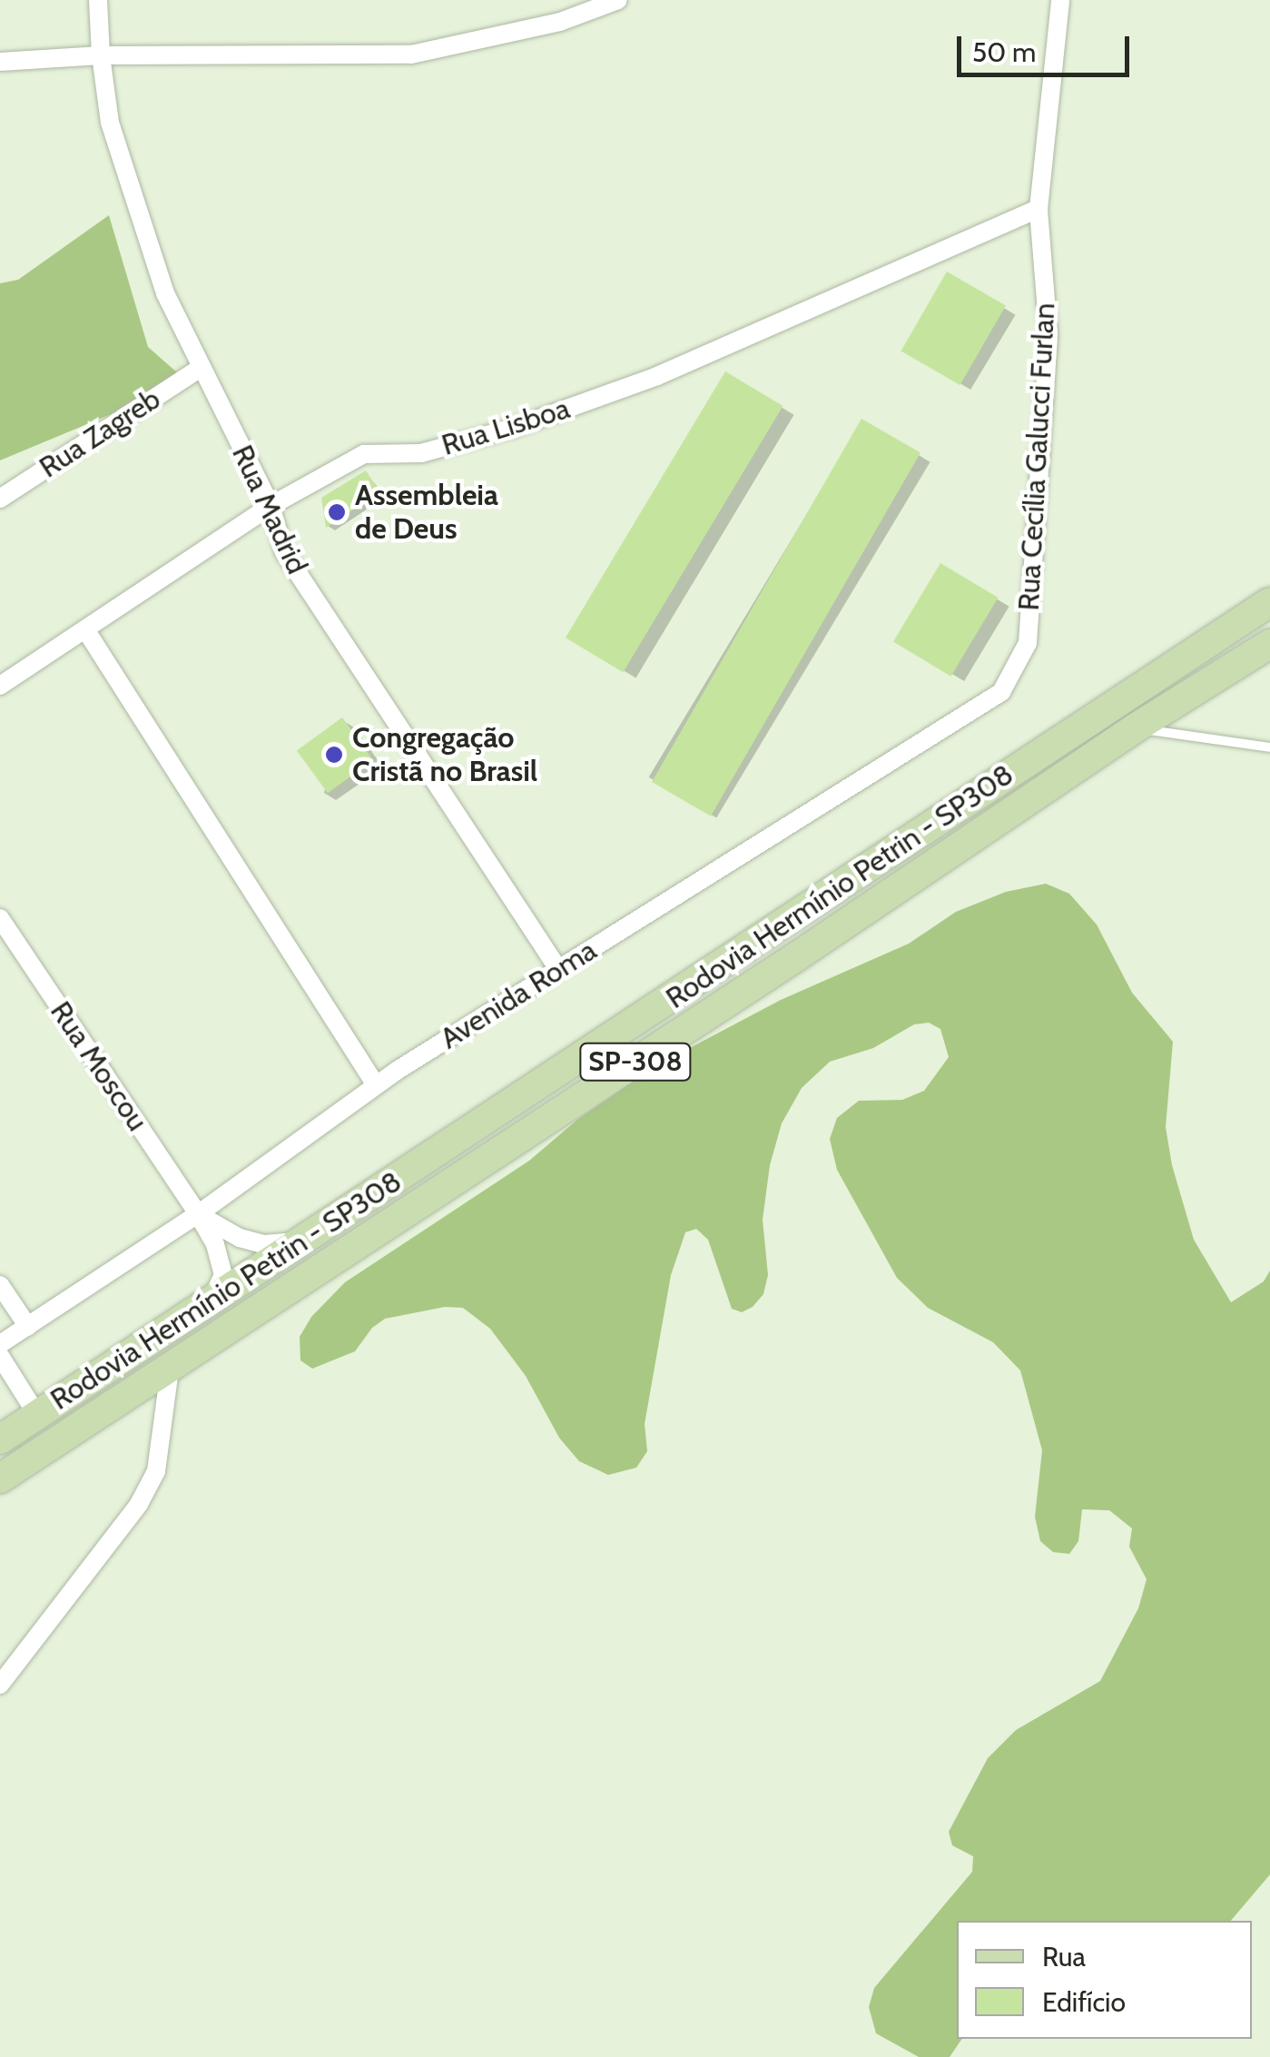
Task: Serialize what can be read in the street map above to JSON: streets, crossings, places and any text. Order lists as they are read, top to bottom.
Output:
{
  "streets": {
    "main road": ["Rodovia Hermínio Petrin - SP308", "SP-308"],
    "street": [
      "Rua Lisboa",
      "Rua Zagreb",
      "Rua Cecília Galucci Furlan",
      "Rua Madrid",
      "Avenida Roma",
      "Rua Moscou"
    ]
  },
  "crossings": [
    ["Rua Lisboa", "Rua Cecília Galucci Furlan"],
    ["Rua Lisboa", "Rua Madrid"],
    ["Rua Zagreb", "Rua Madrid"],
    ["Rua Cecília Galucci Furlan", "Avenida Roma"],
    ["Rua Madrid", "Avenida Roma"],
    ["Rodovia Hermínio Petrin - SP308", "Rua Moscou"],
    ["Avenida Roma", "Rua Moscou"]
  ],
  "places": ["Assembleia de Deus", "Congregação Cristã no Brasil"],
  "legend": ["Rua", "Edifício"],
  "scale_bar": "50 m"
}
